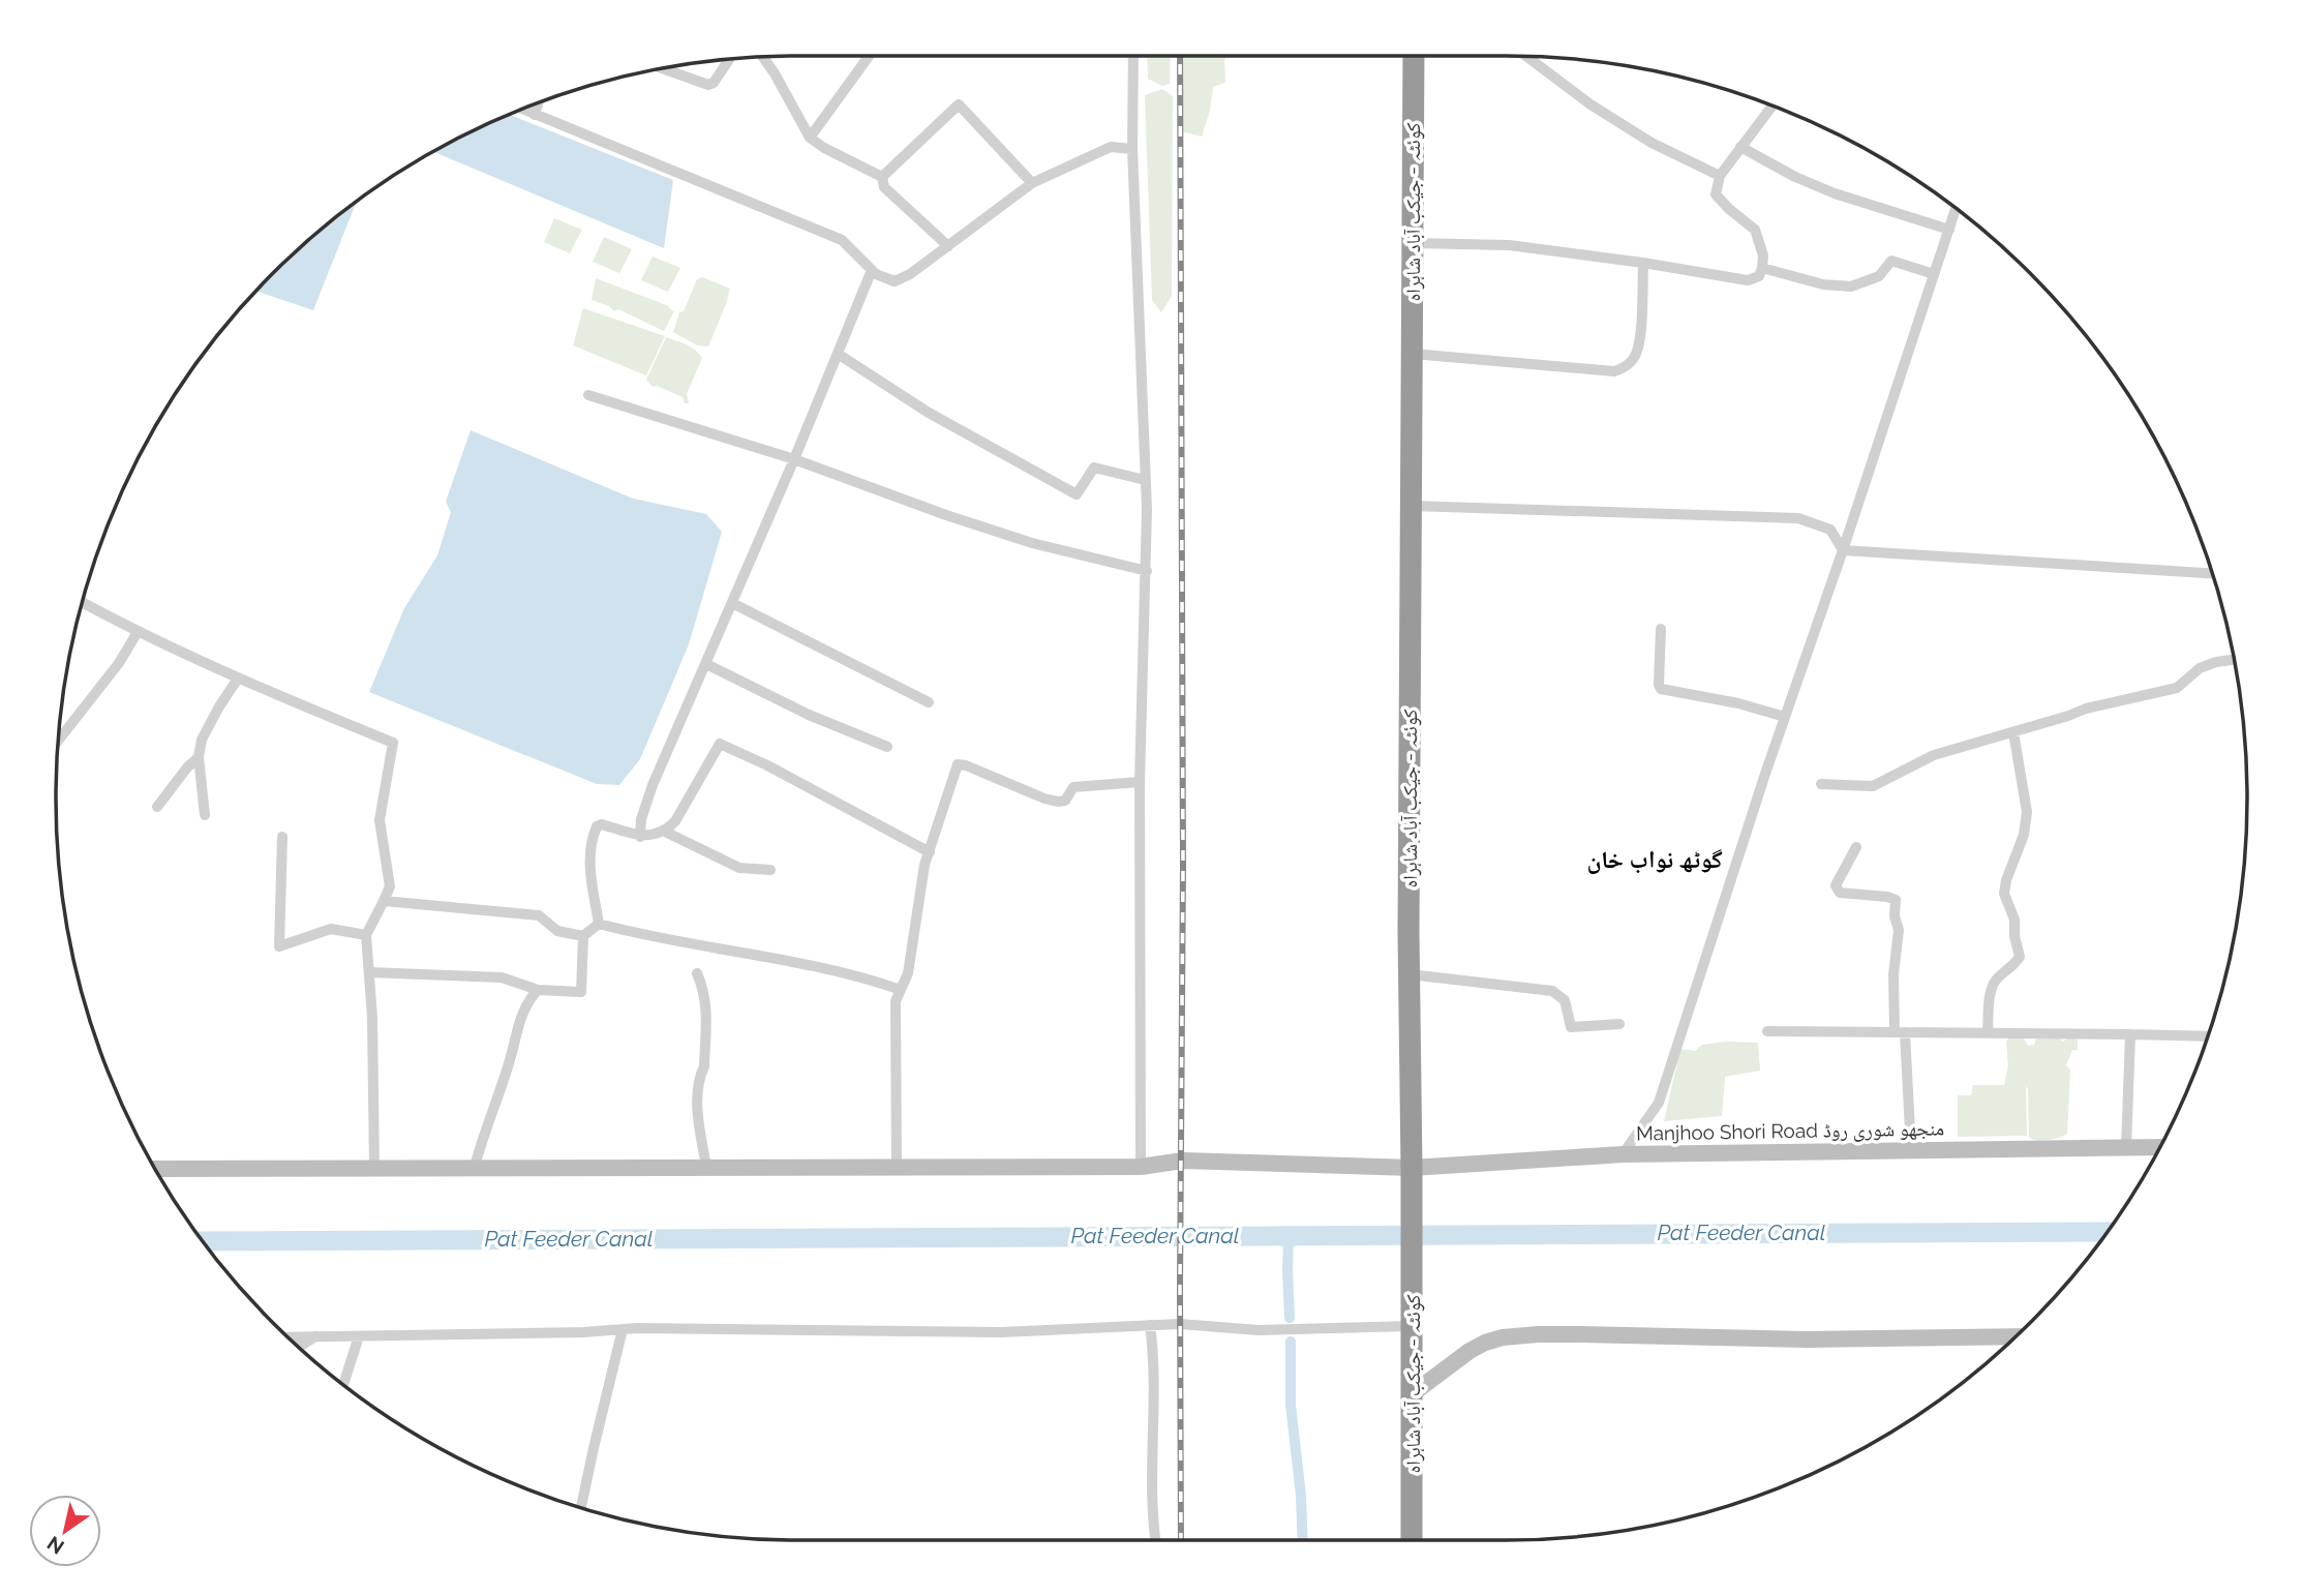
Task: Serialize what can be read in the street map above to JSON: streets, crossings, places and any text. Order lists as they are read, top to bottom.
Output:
{
  "streets": {
    "highway": ["کوئٹہ - جیکب آباد شاہراہ"],
    "street": ["Manjhoo Shori Road منجھو شوری روڈ"]
  },
  "crossings": [
    ["کوئٹہ - جیکب آباد شاہراہ", "Manjhoo Shori Road منجھو شوری روڈ"]
  ],
  "districts": ["گوٹھ نواب خان"],
  "water": ["Pat Feeder Canal"],
  "north": "bottom left"
}
